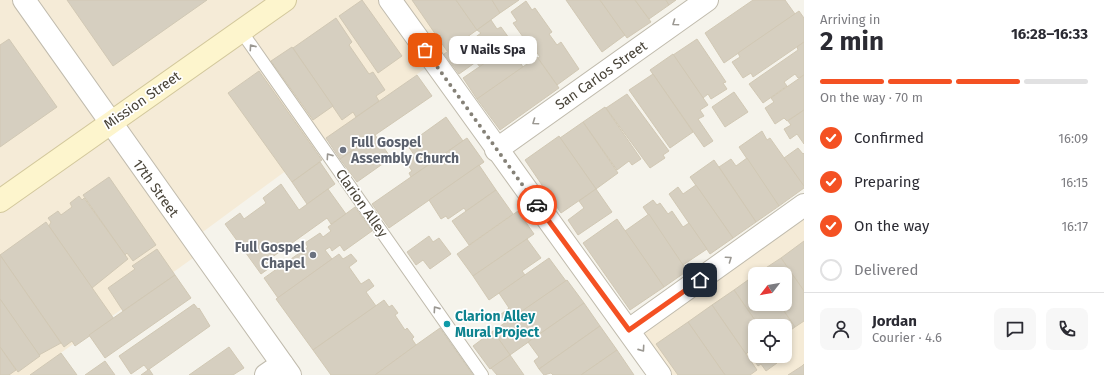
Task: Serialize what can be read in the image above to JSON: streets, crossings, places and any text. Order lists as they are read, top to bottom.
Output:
{
  "streets": {
    "main road": ["Mission Street"],
    "street": ["San Carlos Street", "17th Street"],
    "lane": ["Clarion Alley"]
  },
  "crossings": [
    ["Mission Street", "17th Street"],
    ["Mission Street", "Clarion Alley"]
  ],
  "one_way": ["San Carlos Street", "Clarion Alley"],
  "places": [
    "V Nails Spa",
    "Full Gospel Assembly Church",
    "Full Gospel Chapel",
    "Clarion Alley Mural Project"
  ],
  "north": "bottom left",
  "page": {
    "heading": ["2 min", "Arriving in", "16:28–16:33"],
    "panel": ["Jordan", "Courier · 4.6"],
    "bubble": "V Nails Spa",
    "bar": "On the way · 70 m",
    "list": [
      ["Confirmed", "16:09"],
      ["Preparing", "16:15"],
      ["On the way", "16:17"],
      "Delivered"
    ]
  }
}
